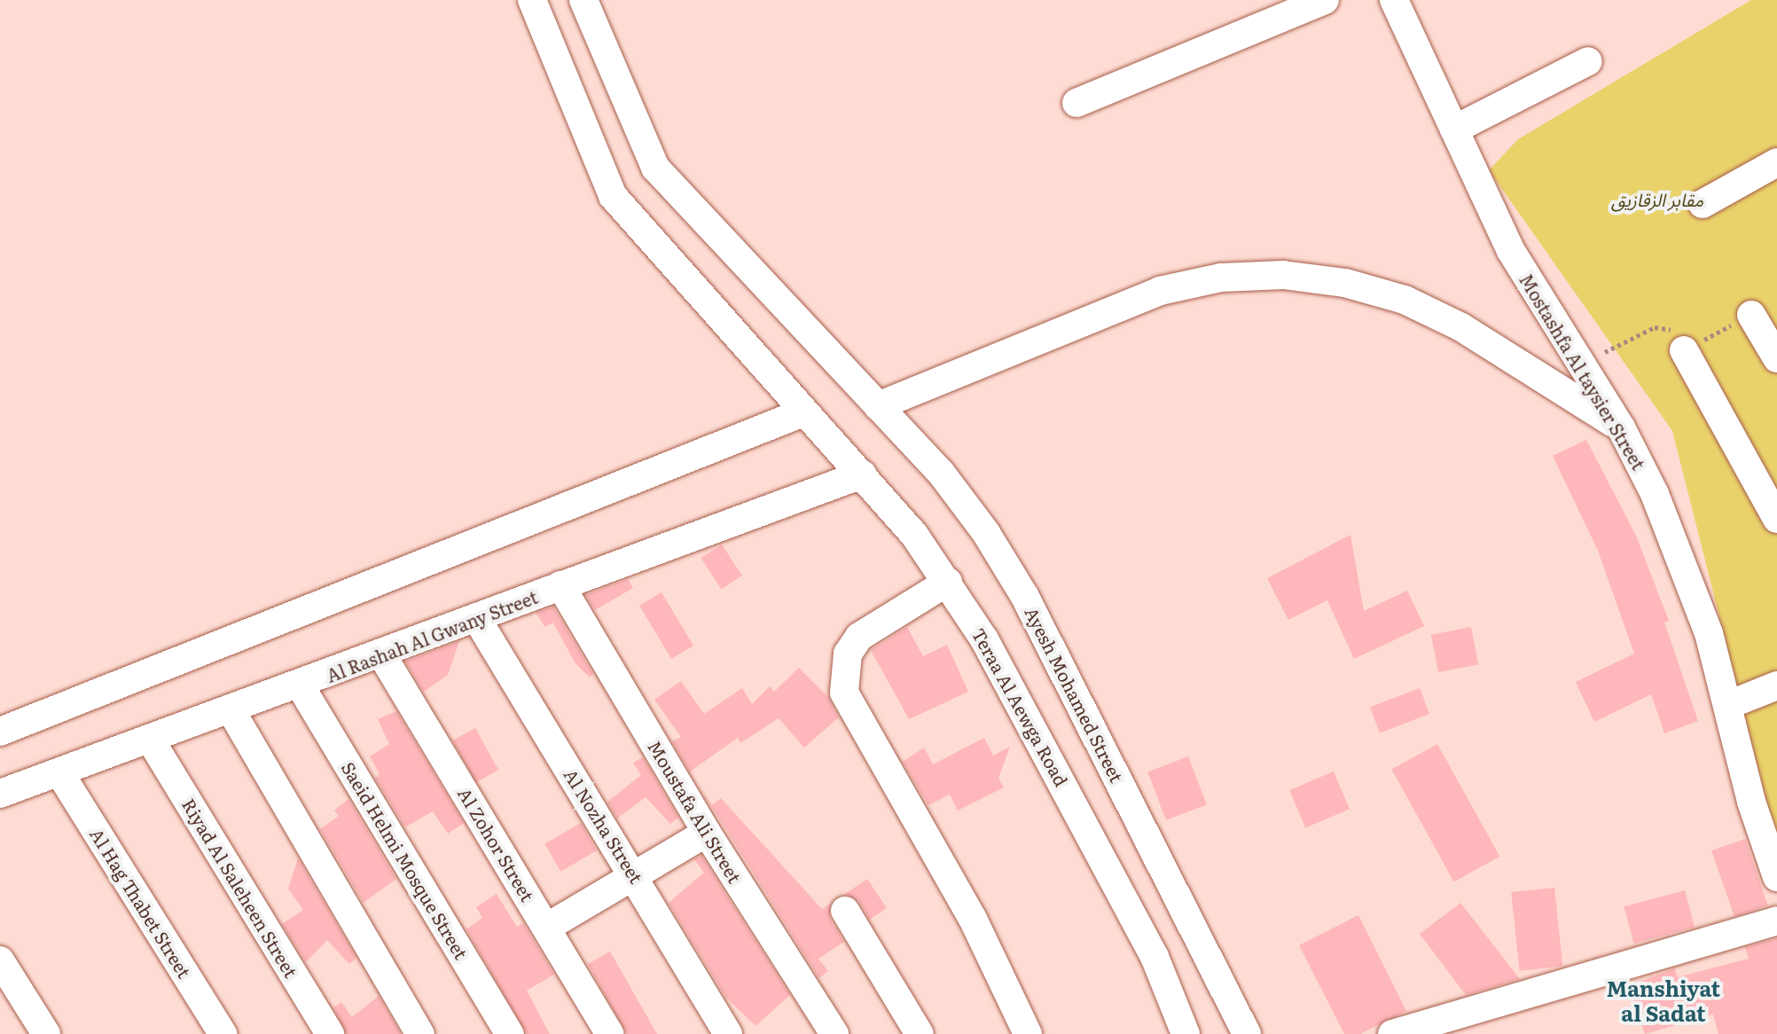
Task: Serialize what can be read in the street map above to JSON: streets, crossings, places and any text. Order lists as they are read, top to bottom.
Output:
{
  "streets": {
    "street": [
      "Mostashfa Al taysier Street",
      "Al Rashah Al Gwany Street",
      "Ayesh Mohamed Street",
      "Teraa Al Aewga Road",
      "Moustafa Ali Street",
      "Al Nozha Street",
      "Al Zohor Street",
      "Saeid Helmi Mosque Street",
      "Riyad Al Saleheen Street",
      "Al Hag Thabet Street"
    ]
  },
  "crossings": [
    ["Al Rashah Al Gwany Street", "Teraa Al Aewga Road"],
    ["Al Rashah Al Gwany Street", "Moustafa Ali Street"],
    ["Al Rashah Al Gwany Street", "Al Nozha Street"],
    ["Al Rashah Al Gwany Street", "Al Zohor Street"],
    ["Al Rashah Al Gwany Street", "Saeid Helmi Mosque Street"],
    ["Al Rashah Al Gwany Street", "Riyad Al Saleheen Street"],
    ["Al Rashah Al Gwany Street", "Al Hag Thabet Street"]
  ],
  "districts": ["Manshiyat al Sadat"],
  "parks": ["مقابر الزقازيق"]
}
